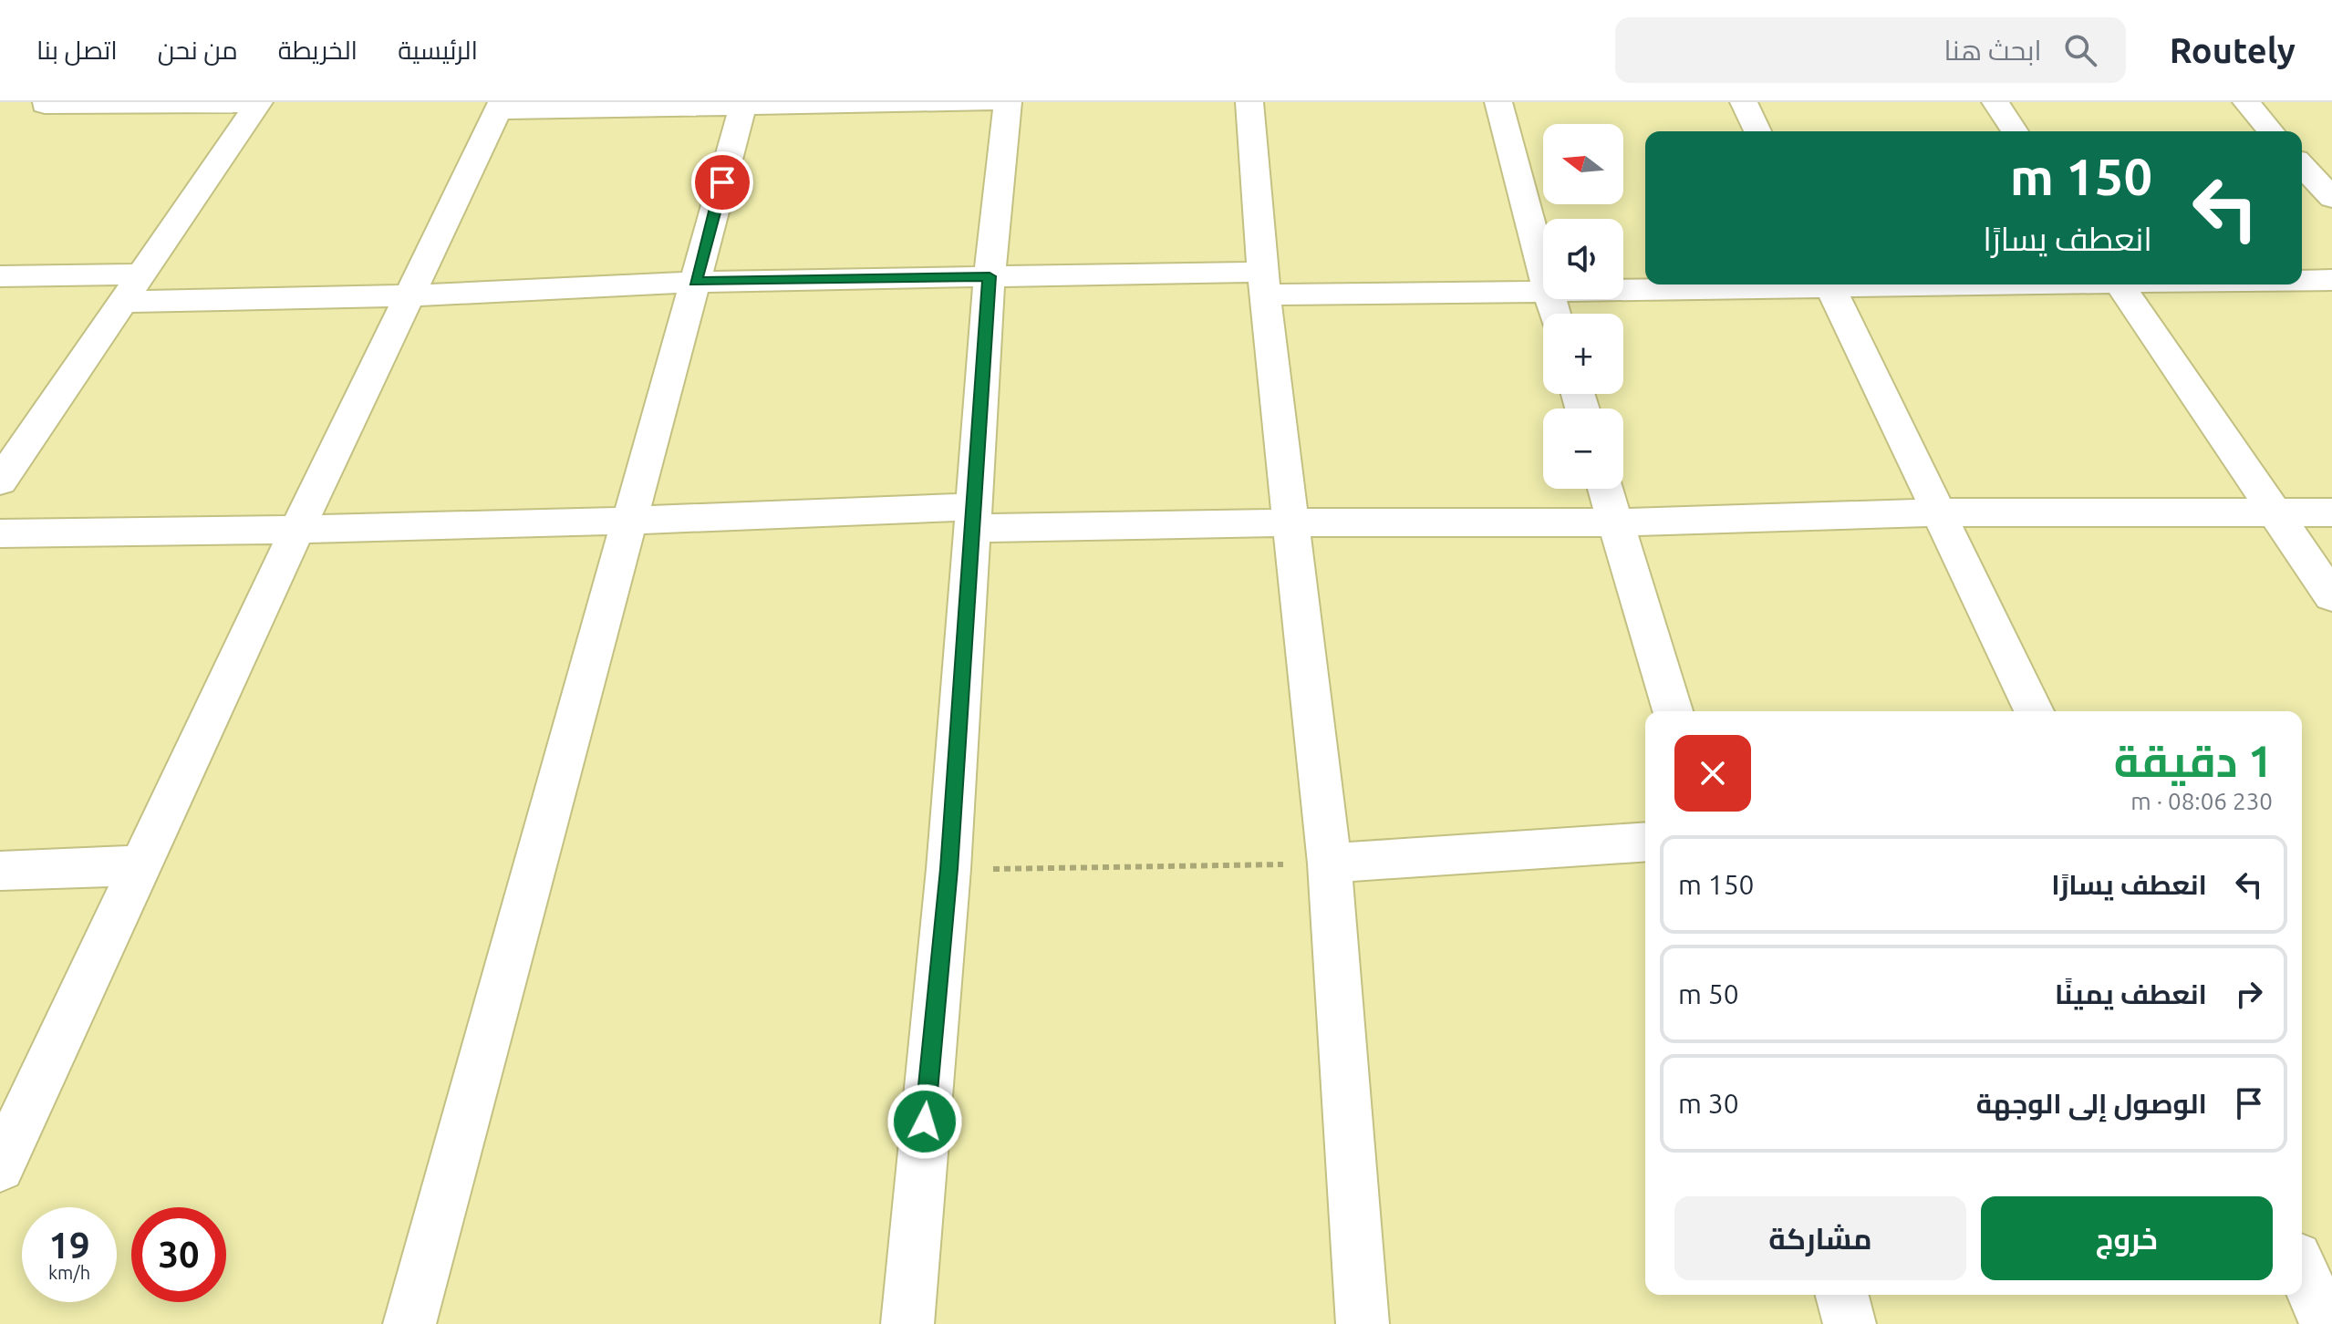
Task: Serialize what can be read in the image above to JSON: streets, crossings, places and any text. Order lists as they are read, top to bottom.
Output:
{
  "north": "left",
  "page": {
    "header": "Routely",
    "search": "ابحث هنا",
    "nav": [
      "الرئيسية",
      "الخريطة",
      "من نحن",
      "اتصل بنا"
    ],
    "map_buttons": ["+", "−"],
    "turn": ["150 m", "انعطف يسارًا"],
    "heading": ["1 دقيقة", "230 m · 08:06"],
    "list": [
      {
        "name": "انعطف يسارًا",
        "value": "150 m"
      },
      {
        "name": "انعطف يمينًا",
        "value": "50 m"
      },
      {
        "name": "الوصول إلى الوجهة",
        "value": "30 m"
      }
    ],
    "buttons": ["خروج", "مشاركة"],
    "speed": "19 km/h",
    "limit": "30"
  }
}
